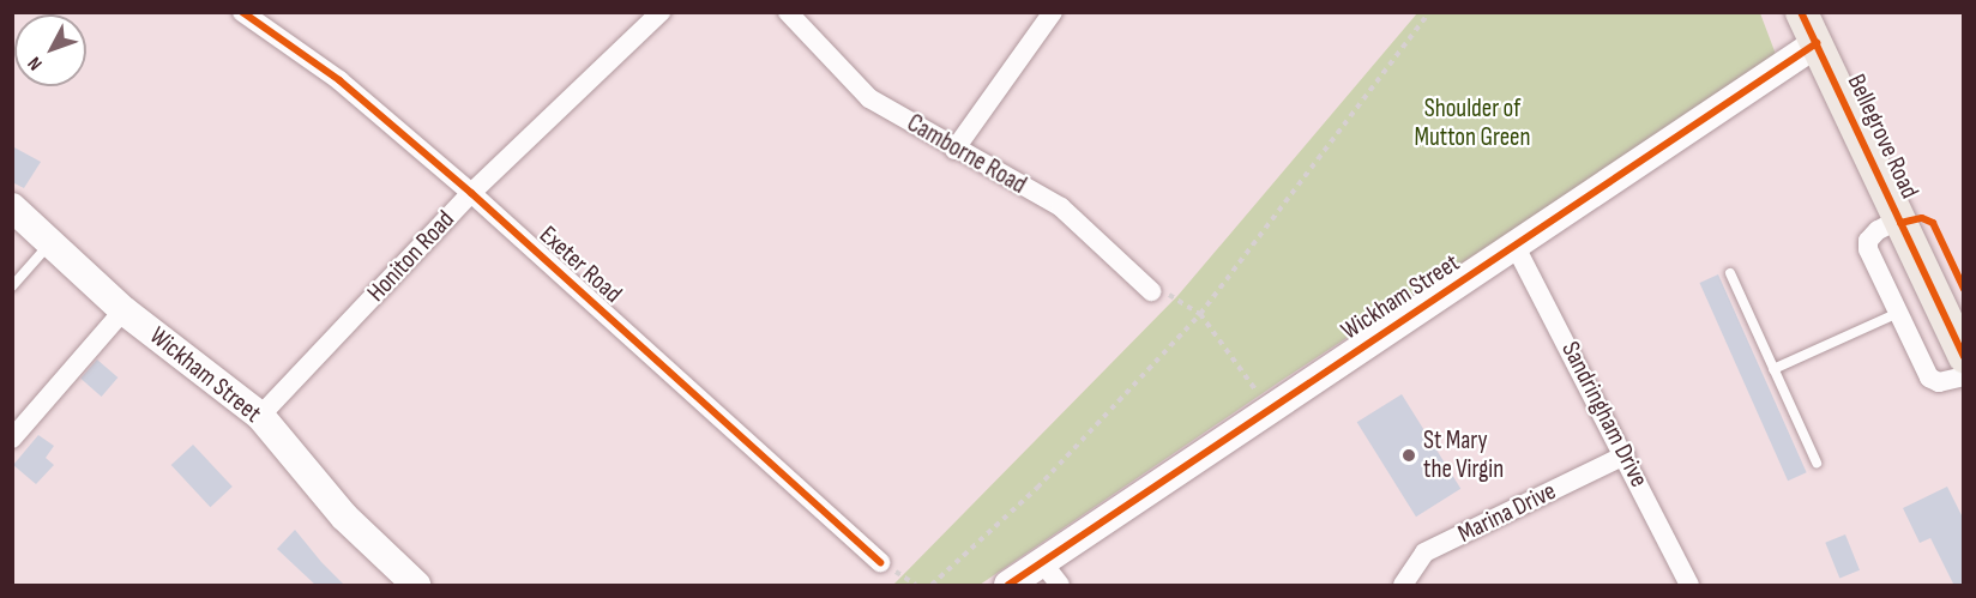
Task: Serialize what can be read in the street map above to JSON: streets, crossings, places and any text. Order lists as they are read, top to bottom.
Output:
{
  "streets": {
    "main road": ["Bellegrove Road"],
    "street": [
      "Camborne Road",
      "Honiton Road",
      "Exeter Road",
      "Wickham Street",
      "Sandringham Drive",
      "Marina Drive"
    ]
  },
  "crossings": [
    ["Bellegrove Road", "Wickham Street"],
    ["Honiton Road", "Exeter Road"],
    ["Honiton Road", "Wickham Street"],
    ["Wickham Street", "Sandringham Drive"],
    ["Sandringham Drive", "Marina Drive"]
  ],
  "parks": ["Shoulder of Mutton Green"],
  "places": ["St Mary the Virgin"],
  "north": "bottom left"
}
